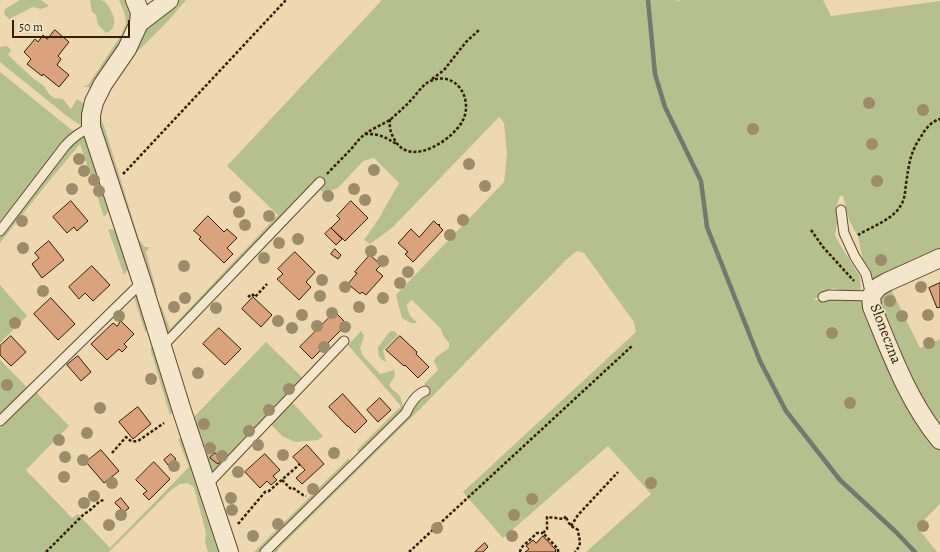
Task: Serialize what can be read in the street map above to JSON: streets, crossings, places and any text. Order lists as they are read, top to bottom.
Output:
{
  "streets": {
    "street": ["Słoneczna"]
  },
  "scale_bar": "50 m"
}
